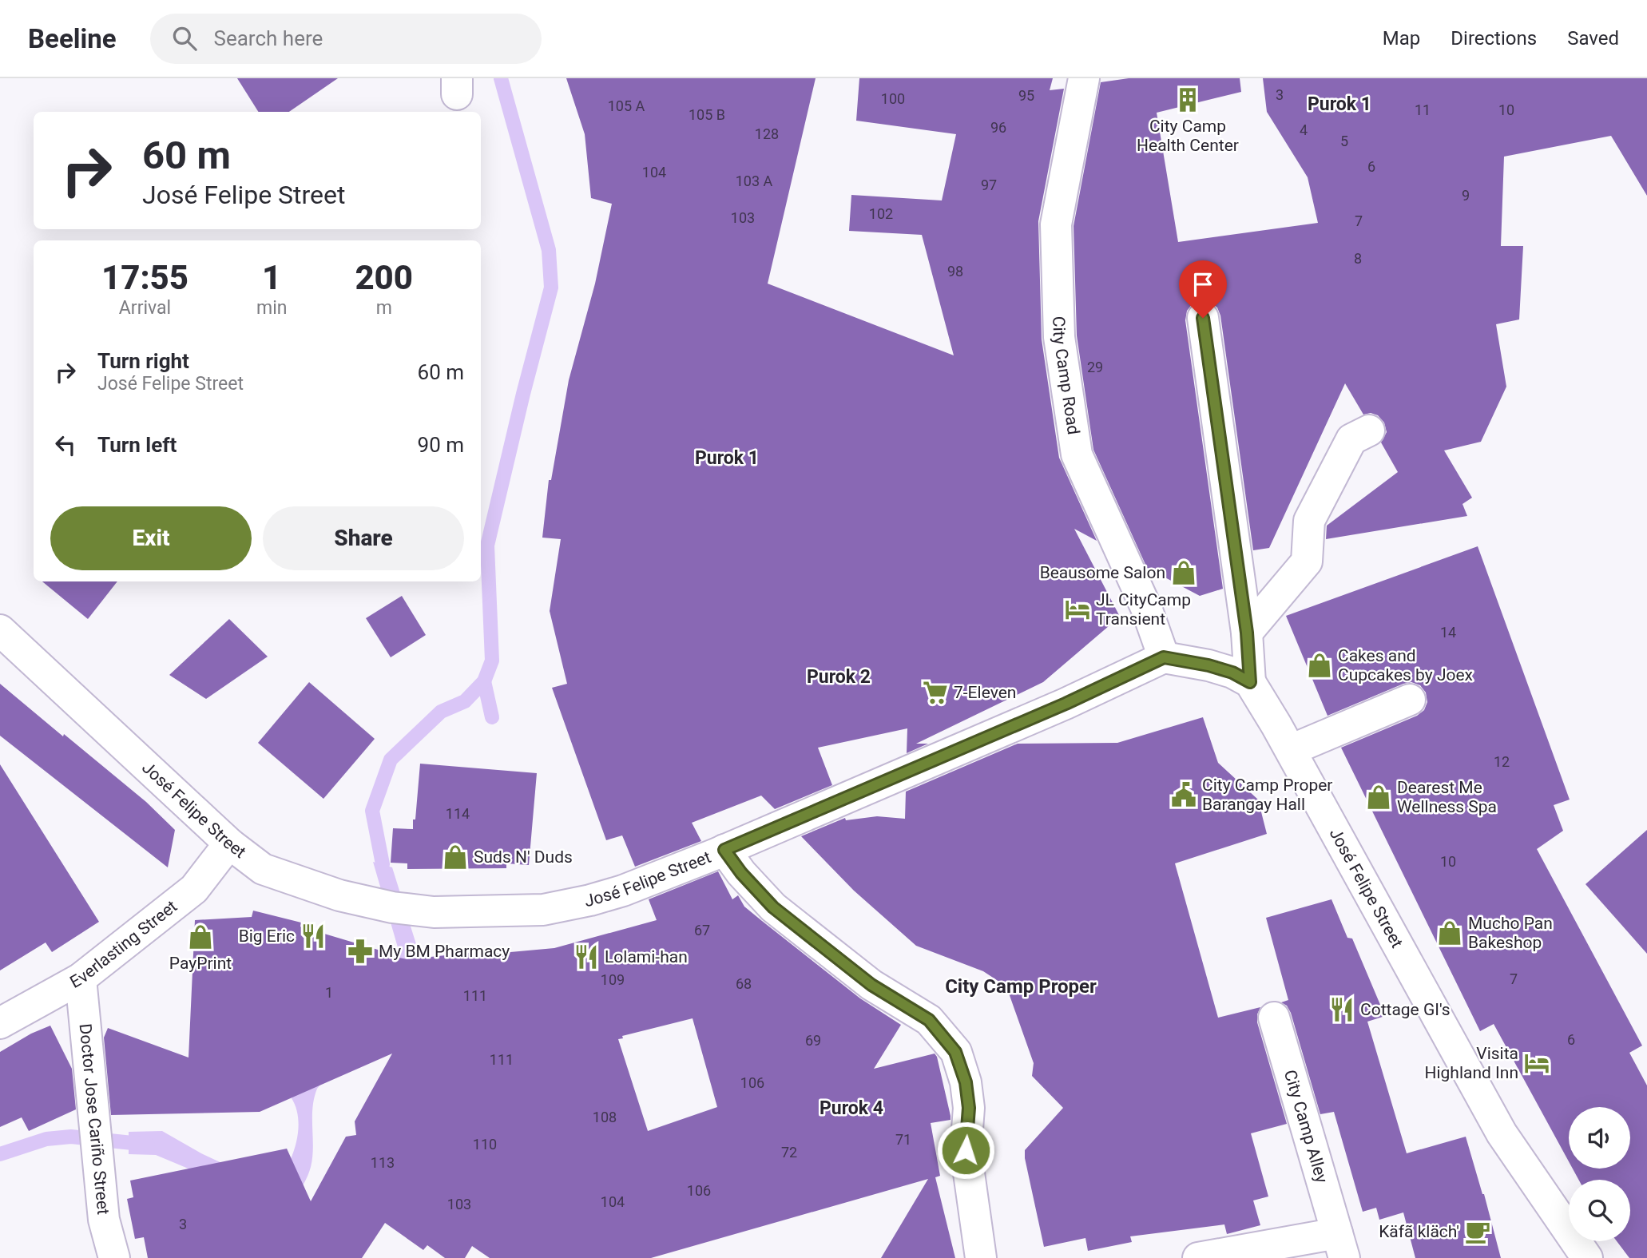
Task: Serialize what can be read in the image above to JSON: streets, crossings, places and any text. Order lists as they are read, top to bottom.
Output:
{
  "streets": {
    "street": [
      "City Camp Road",
      "José Felipe Street",
      "Everlasting Street",
      "Doctor Jose Cariño Street",
      "City Camp Alley"
    ]
  },
  "crossings": [
    ["City Camp Road", "José Felipe Street"],
    ["José Felipe Street", "Everlasting Street"],
    ["Everlasting Street", "Doctor Jose Cariño Street"]
  ],
  "districts": [
    "Purok 1",
    "Purok 1",
    "Purok 2",
    "City Camp Proper",
    "Purok 4"
  ],
  "places": {
    "building": ["City Camp Health Center"],
    "shop": [
      "Beausome Salon",
      "Cakes and Cupcakes by Joex",
      "Dearest Me Wellness Spa",
      "Suds N' Duds",
      "Mucho Pan Bakeshop",
      "PayPrint"
    ],
    "hotel": ["JL CityCamp Transient", "Visita Highland Inn"],
    "supermarket": ["7-Eleven"],
    "public building": ["City Camp Proper Barangay Hall"],
    "restaurant": ["Big Eric", "Lolami-han", "Cottage GI's"],
    "pharmacy": ["My BM Pharmacy"],
    "cafe": ["Käfã kläch'"]
  },
  "house_numbers": [
    "3",
    "95",
    "100",
    "105 A",
    "11",
    "10",
    "105 B",
    "96",
    "4",
    "128",
    "5",
    "6",
    "104",
    "103 A",
    "97",
    "9",
    "102",
    "103",
    "7",
    "8",
    "98",
    "29",
    "14",
    "12",
    "114",
    "10",
    "67",
    "7",
    "109",
    "68",
    "1",
    "111",
    "6",
    "69",
    "111",
    "106",
    "108",
    "71",
    "110",
    "72",
    "113",
    "106",
    "104",
    "103",
    "3"
  ],
  "page": {
    "header": "Beeline",
    "search": "Search here",
    "nav": ["Map", "Directions", "Saved"],
    "turn": ["60 m", "José Felipe Street"],
    "eta": [
      "17:55",
      "Arrival",
      "1",
      "min",
      "200",
      "m"
    ],
    "list": [
      {
        "name": "Turn right",
        "note": "José Felipe Street",
        "value": "60 m"
      },
      {
        "name": "Turn left",
        "value": "90 m"
      }
    ],
    "buttons": ["Exit", "Share"]
  }
}
